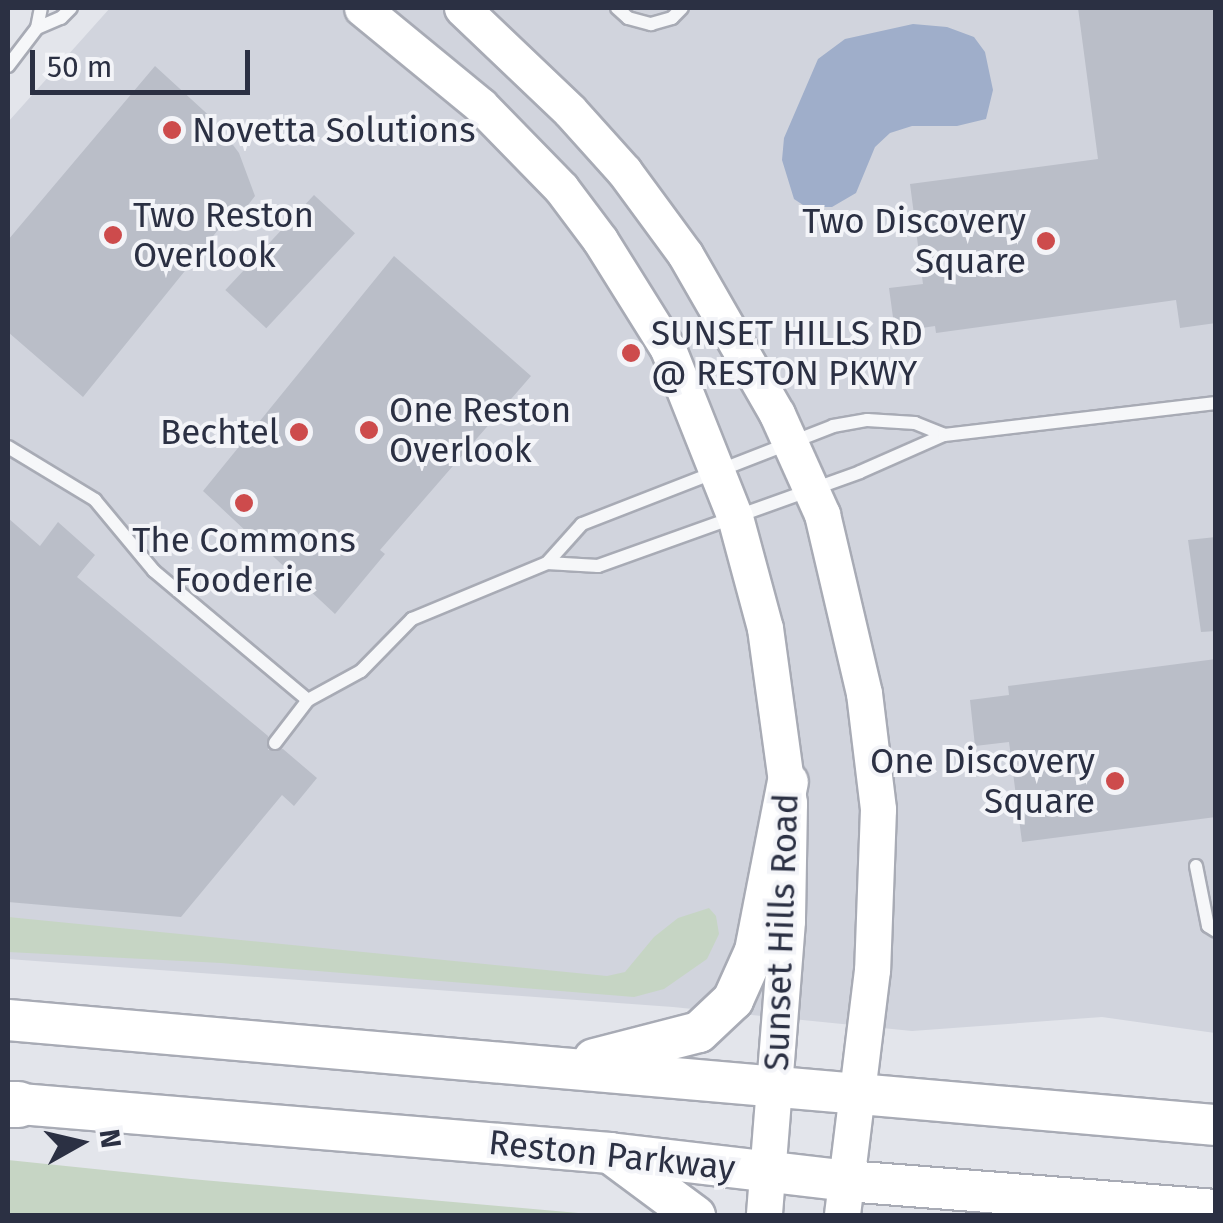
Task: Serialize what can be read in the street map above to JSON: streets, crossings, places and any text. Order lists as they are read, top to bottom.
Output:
{
  "streets": {
    "main road": ["Sunset Hills Road", "Reston Parkway"]
  },
  "crossings": [
    ["Sunset Hills Road", "Reston Parkway"]
  ],
  "places": [
    "Novetta Solutions",
    "Two Reston Overlook",
    "Two Discovery Square",
    "SUNSET HILLS RD @ RESTON PKWY",
    "One Reston Overlook",
    "Bechtel",
    "The Commons Fooderie",
    "One Discovery Square"
  ],
  "scale_bar": "50 m",
  "north": "right"
}
